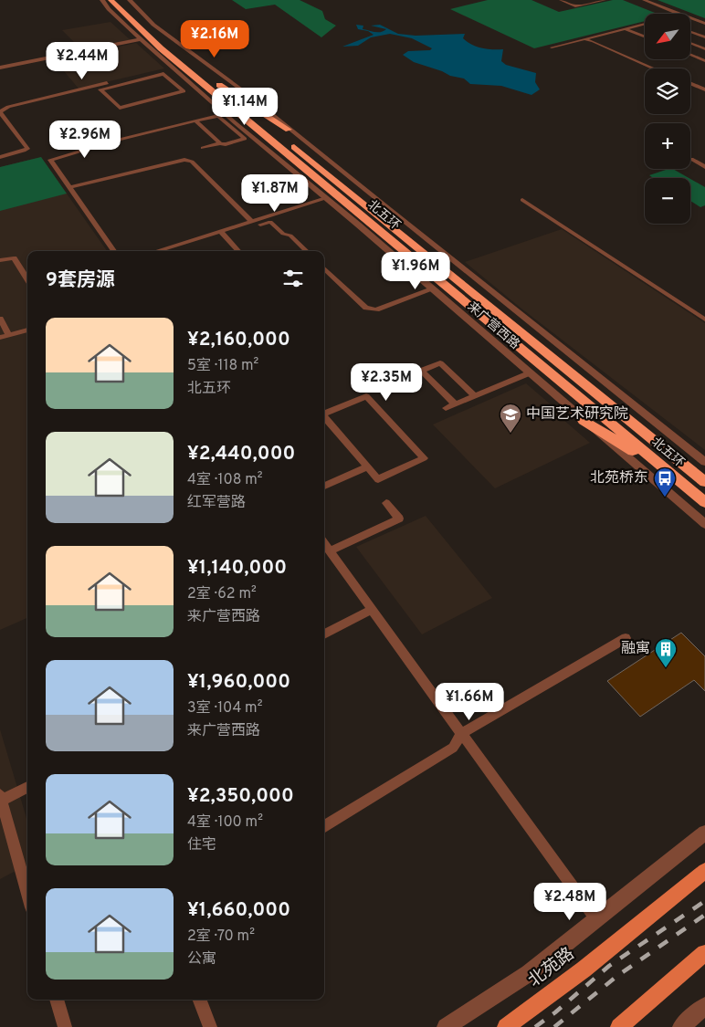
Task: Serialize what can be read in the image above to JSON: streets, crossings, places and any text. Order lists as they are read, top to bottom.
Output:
{
  "streets": {
    "highway": ["北五环"],
    "main road": ["北苑路"],
    "street": ["来广营西路"]
  },
  "places": {
    "school or university": ["中国艺术研究院"],
    "bus stop": ["北苑桥东"],
    "building": ["融寓"]
  },
  "north": "bottom left",
  "page": {
    "map_buttons": ["+", "−"],
    "price": [
      "¥2.16M",
      "¥2.44M",
      "¥1.14M",
      "¥2.96M",
      "¥1.87M",
      "¥1.96M",
      "¥2.35M",
      "¥1.66M",
      "¥2.48M"
    ],
    "heading": "9套房源",
    "list": [
      {
        "name": "¥2,160,000",
        "note": "5室 · 118 m² · 北五环"
      },
      {
        "name": "¥2,440,000",
        "note": "4室 · 108 m² · 红军营路"
      },
      {
        "name": "¥1,140,000",
        "note": "2室 · 62 m² · 来广营西路"
      },
      {
        "name": "¥1,960,000",
        "note": "3室 · 104 m² · 来广营西路"
      },
      {
        "name": "¥2,350,000",
        "note": "4室 · 100 m² · 住宅"
      },
      {
        "name": "¥1,660,000",
        "note": "2室 · 70 m² · 公寓"
      }
    ]
  }
}
